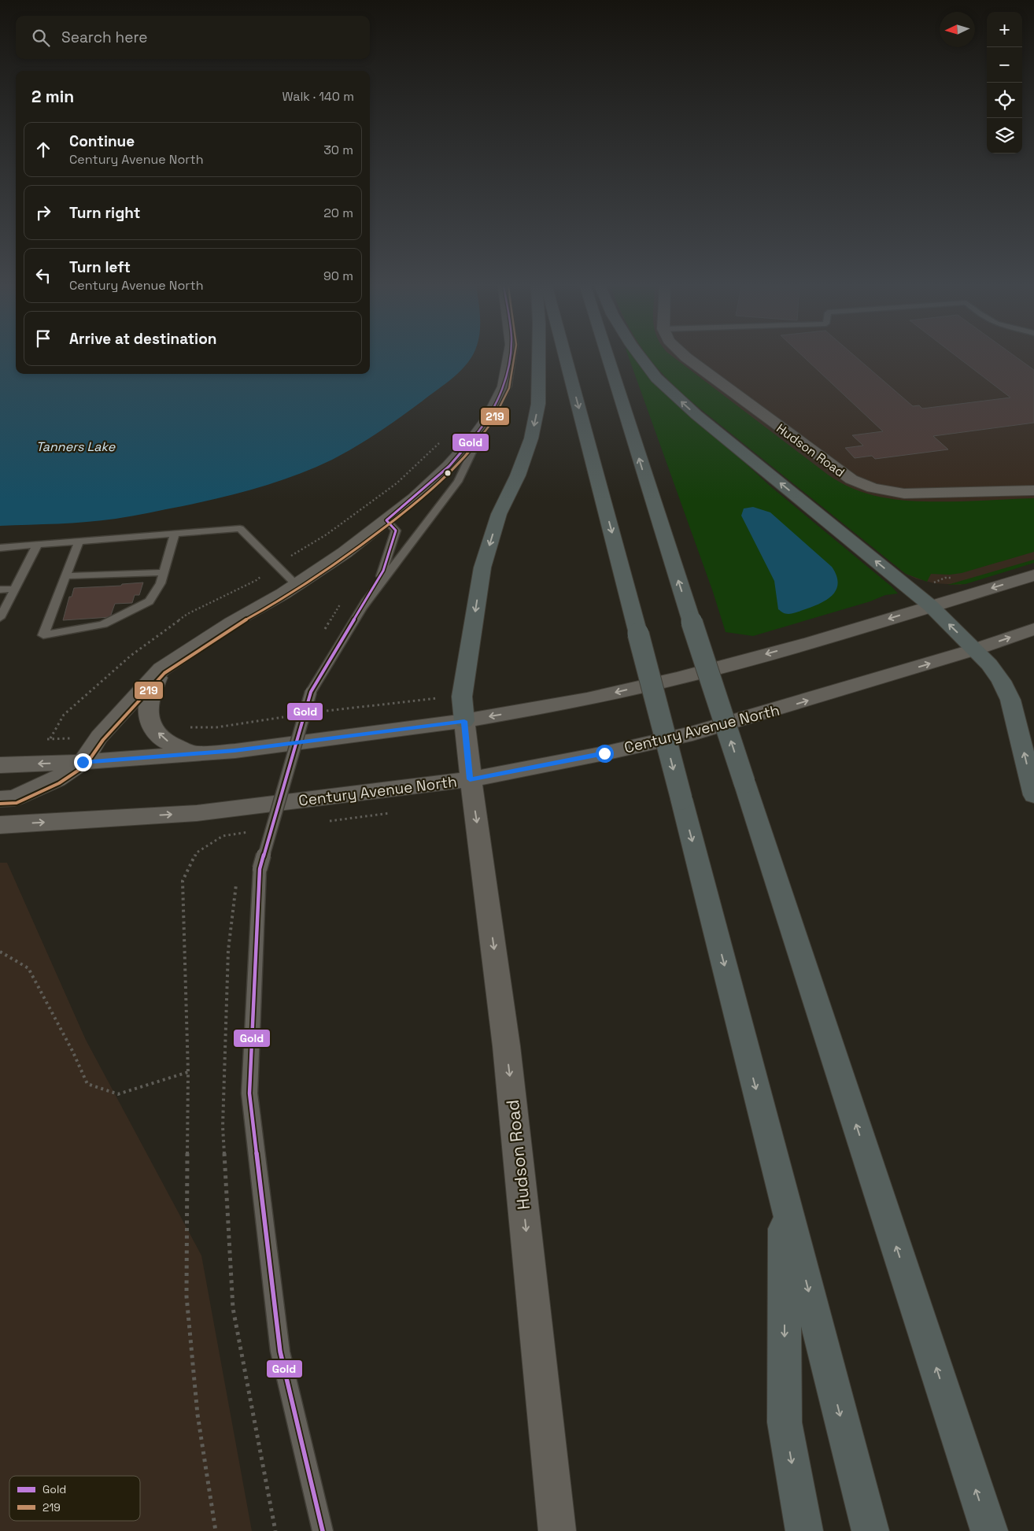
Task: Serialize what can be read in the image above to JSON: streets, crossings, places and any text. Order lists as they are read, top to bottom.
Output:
{
  "streets": {
    "street": ["Hudson Road", "Century Avenue North"]
  },
  "crossings": [
    ["Hudson Road", "Century Avenue North"]
  ],
  "one_way": ["Hudson Road"],
  "water": ["Tanners Lake"],
  "lines": ["transit line Gold", "transit line 219"],
  "legend": ["Gold", "219"],
  "north": "left",
  "page": {
    "map_buttons": ["+", "−"],
    "search": "Search here",
    "heading": ["2 min", "Walk · 140 m"],
    "list": [
      ["Continue", "Century Avenue North", "30 m"],
      ["Turn right", "20 m"],
      ["Turn left", "Century Avenue North", "90 m"],
      "Arrive at destination"
    ]
  }
}
